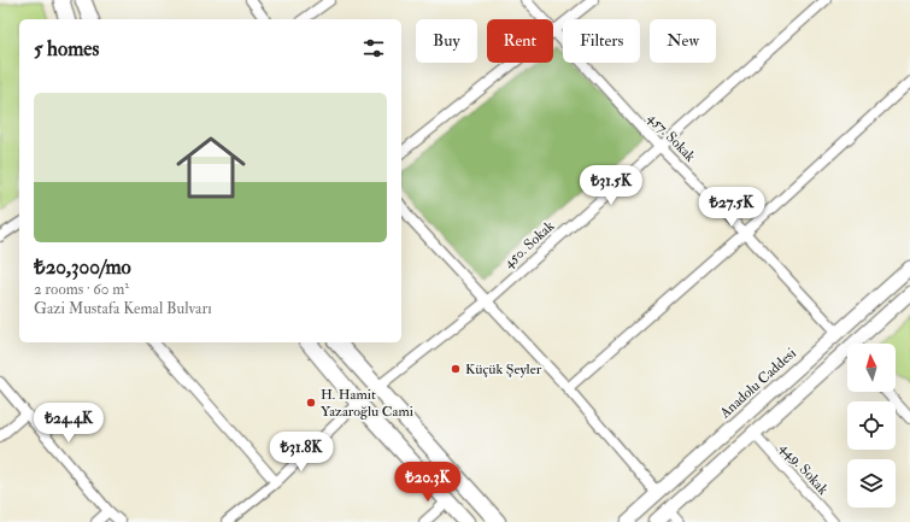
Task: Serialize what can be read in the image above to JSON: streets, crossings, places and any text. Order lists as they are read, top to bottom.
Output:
{
  "streets": {
    "main road": ["Anadolu Caddesi"],
    "street": ["457. Sokak", "450. Sokak", "449. Sokak"]
  },
  "crossings": [
    ["457. Sokak", "450. Sokak"],
    ["457. Sokak", "Anadolu Caddesi"]
  ],
  "places": ["Küçük Şeyler", "H. Hamit Yazaroğlu Cami"],
  "north": "top",
  "page": {
    "chip": [
      "Buy",
      "Rent",
      "Filters",
      "New"
    ],
    "heading": "5 homes",
    "list": [
      {
        "name": "₺20,300/mo",
        "note": "2 rooms · 60 m² · Gazi Mustafa Kemal Bulvarı"
      }
    ],
    "price": [
      "₺31.5K",
      "₺27.5K",
      "₺24.4K",
      "₺31.8K",
      "₺20.3K"
    ]
  }
}
